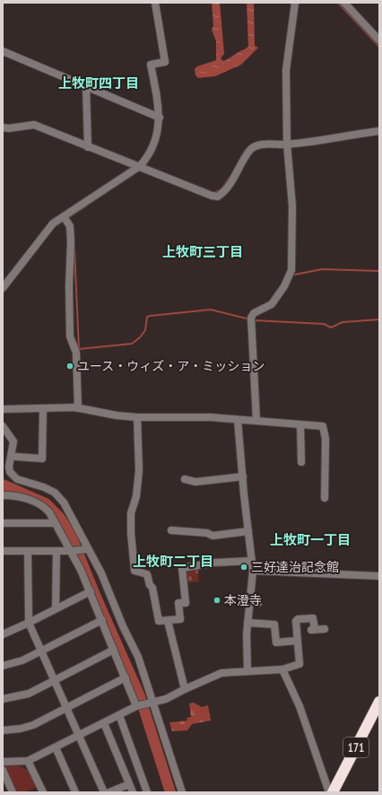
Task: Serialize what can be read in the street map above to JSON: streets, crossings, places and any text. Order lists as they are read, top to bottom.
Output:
{
  "streets": {
    "highway": ["171"]
  },
  "districts": [
    "上牧町四丁目",
    "上牧町三丁目",
    "上牧町一丁目",
    "上牧町二丁目"
  ],
  "places": ["ユース・ウィズ・ア・ミッション", "三好達治記念館", "本澄寺"]
}
